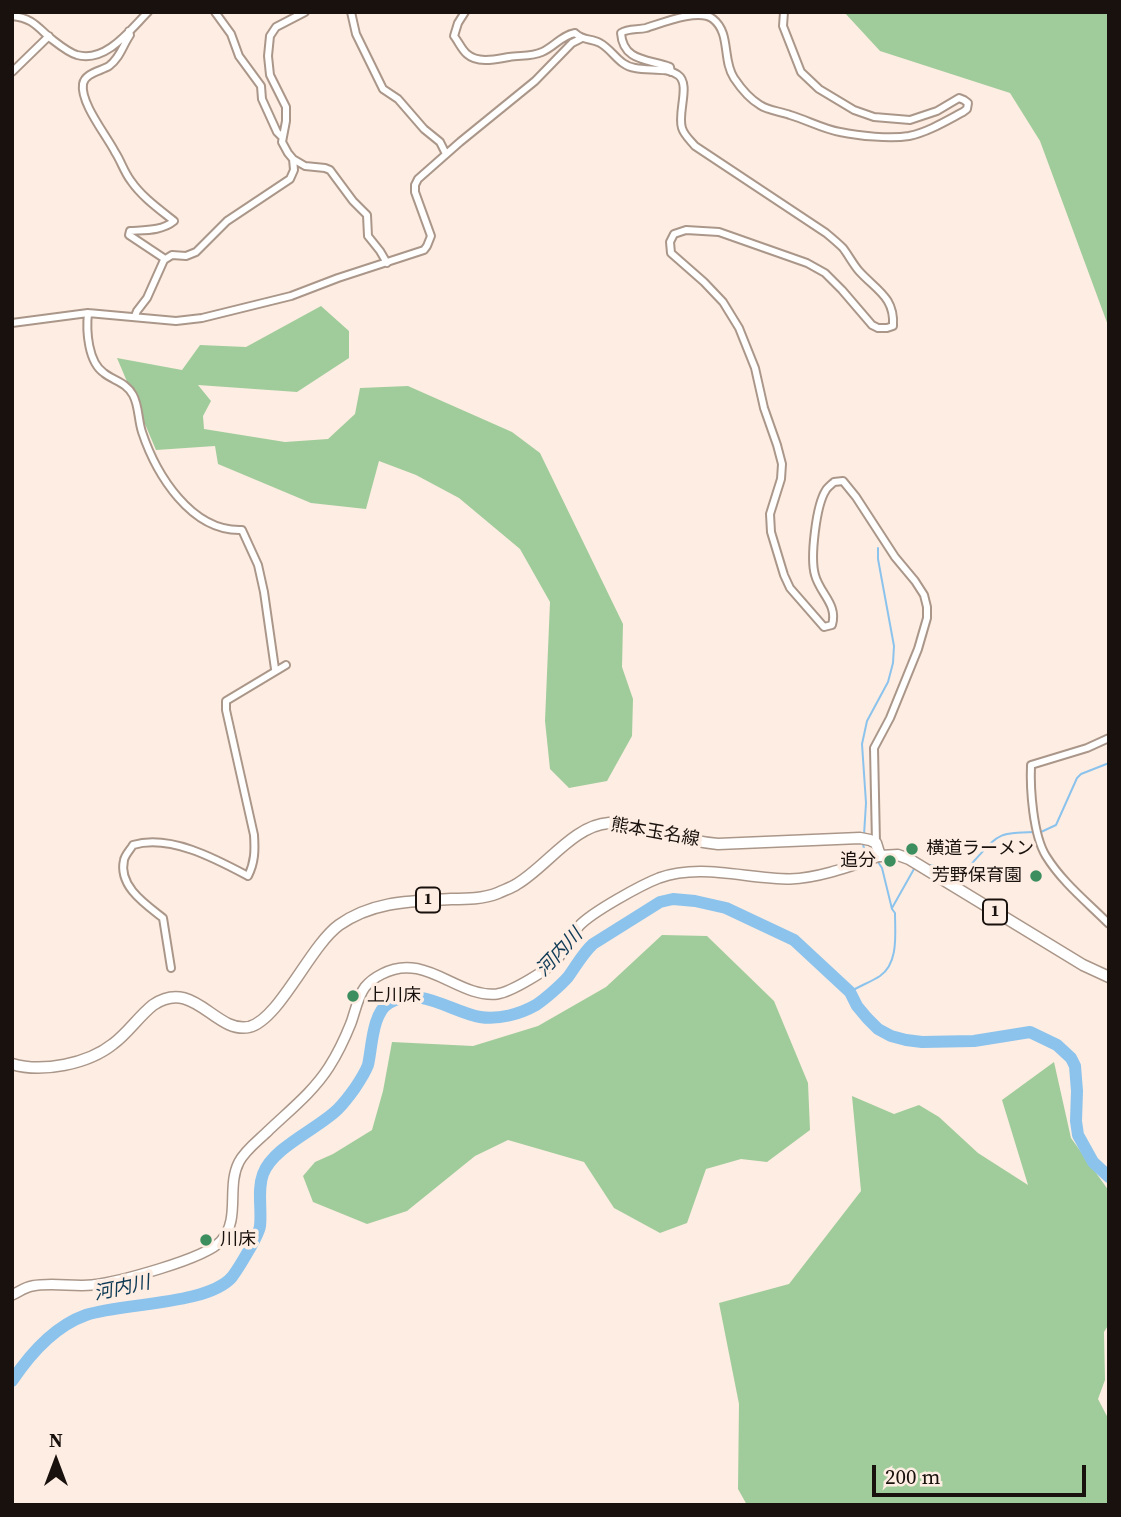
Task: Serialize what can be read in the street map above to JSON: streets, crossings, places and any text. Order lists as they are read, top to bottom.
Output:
{
  "streets": {
    "main road": ["熊本玉名線", "1"]
  },
  "water": ["河内川"],
  "places": [
    "横道ラーメン",
    "追分",
    "芳野保育園",
    "上川床",
    "川床"
  ],
  "scale_bar": "200 m",
  "north": "top"
}
